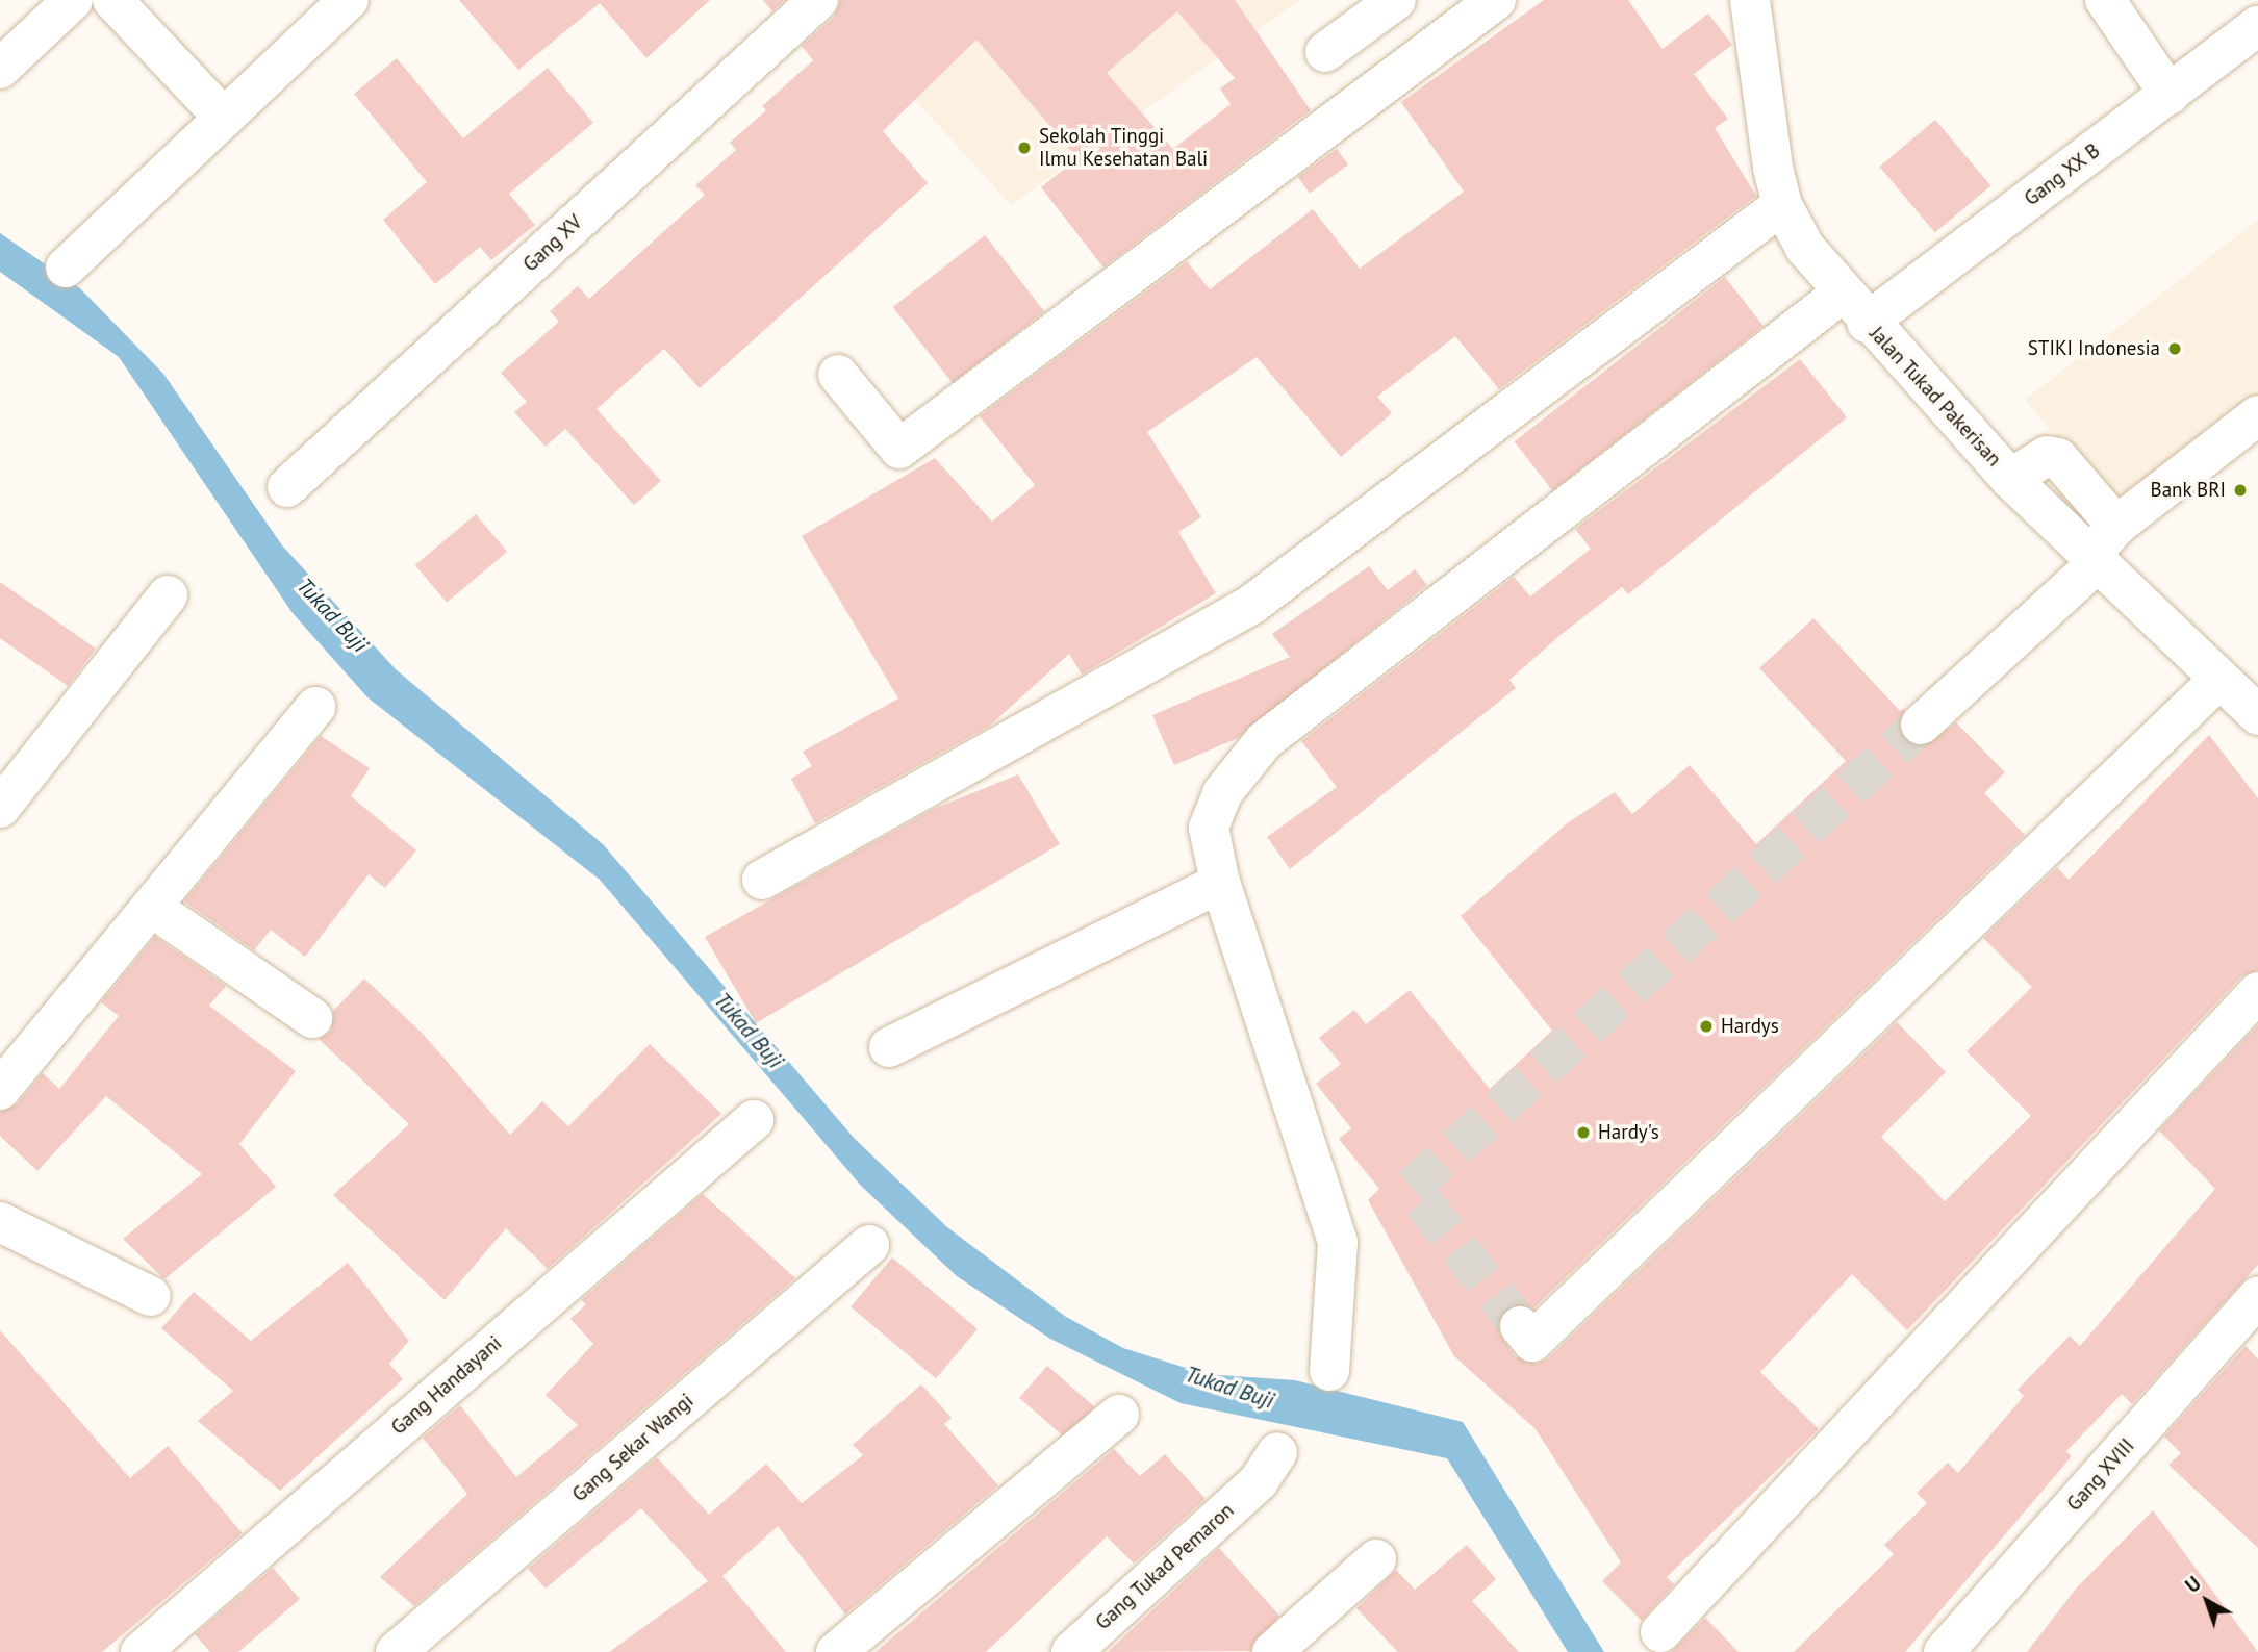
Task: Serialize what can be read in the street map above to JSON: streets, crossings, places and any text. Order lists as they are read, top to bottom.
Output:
{
  "streets": {
    "street": [
      "Gang XX B",
      "Gang XV",
      "Jalan Tukad Pakerisan",
      "Gang Handayani",
      "Gang Sekar Wangi",
      "Gang XVIII",
      "Gang Tukad Pemaron"
    ]
  },
  "crossings": [
    ["Gang XX B", "Jalan Tukad Pakerisan"]
  ],
  "water": ["Tukad Buji"],
  "places": [
    "Sekolah Tinggi Ilmu Kesehatan Bali",
    "STIKI Indonesia",
    "Bank BRI",
    "Hardys",
    "Hardy's"
  ],
  "north": "top left"
}
